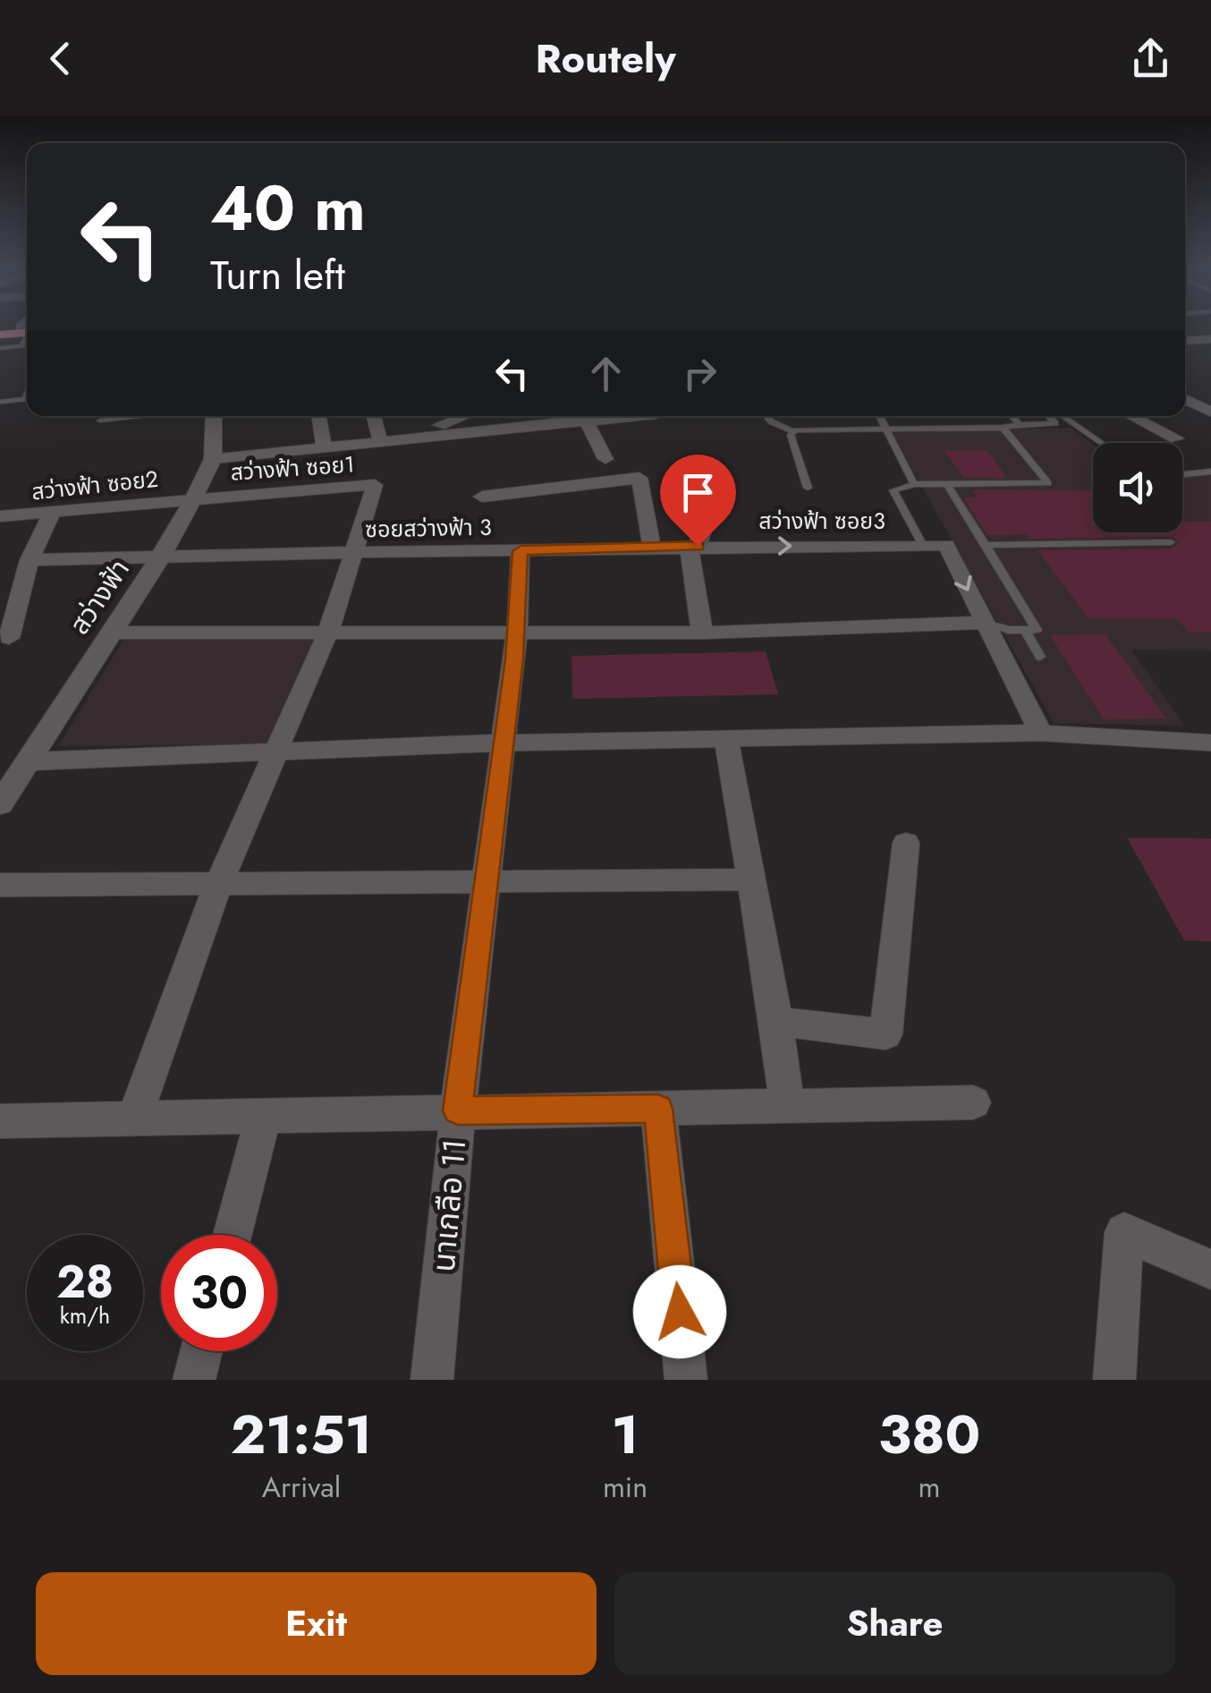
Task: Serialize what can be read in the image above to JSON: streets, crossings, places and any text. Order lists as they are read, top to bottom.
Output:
{
  "streets": {
    "street": [
      "สว่างฟ้า ซอย1",
      "สว่างฟ้า ซอย2",
      "สว่างฟ้า ซอย3",
      "ซอยสว่างฟ้า 3",
      "สว่างฟ้า",
      "นาเกลือ 11"
    ]
  },
  "crossings": [
    ["สว่างฟ้า ซอย1", "สว่างฟ้า ซอย2"],
    ["สว่างฟ้า ซอย1", "ซอยสว่างฟ้า 3"],
    ["สว่างฟ้า ซอย1", "สว่างฟ้า"],
    ["สว่างฟ้า ซอย2", "สว่างฟ้า"],
    ["สว่างฟ้า ซอย3", "ซอยสว่างฟ้า 3"],
    ["ซอยสว่างฟ้า 3", "สว่างฟ้า"],
    ["ซอยสว่างฟ้า 3", "นาเกลือ 11"]
  ],
  "page": {
    "header": "Routely",
    "turn": ["40 m", "Turn left"],
    "speed": "28 km/h",
    "limit": "30",
    "eta": [
      "21:51",
      "Arrival",
      "1",
      "min",
      "380",
      "m"
    ],
    "buttons": ["Exit", "Share"]
  }
}
